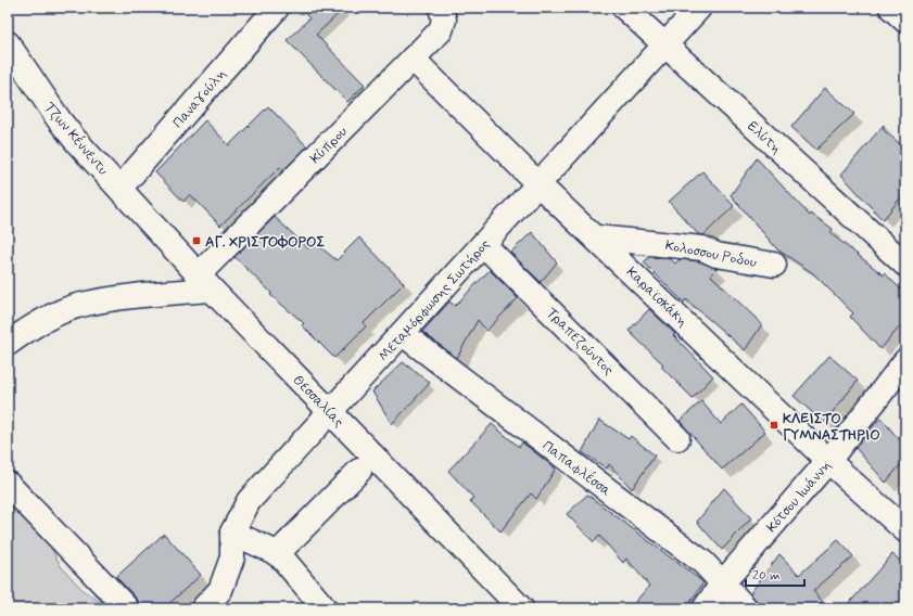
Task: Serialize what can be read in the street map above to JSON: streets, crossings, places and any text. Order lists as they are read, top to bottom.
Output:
{
  "streets": {
    "street": [
      "Παναγούλη",
      "Ελύτη",
      "Τζων Κέννεντυ",
      "Κύπρου",
      "Κολοσσου Ροδου",
      "Καραϊσκάκη",
      "Μεταμόρφωσης Σωτήρος",
      "Τραπεζούντος",
      "Θεσσαλίας",
      "Παπαφλέσσα",
      "Κότσου Ιωάννη"
    ]
  },
  "crossings": [
    ["Παναγούλη", "Τζων Κέννεντυ"],
    ["Παναγούλη", "Θεσσαλίας"],
    ["Ελύτη", "Μεταμόρφωσης Σωτήρος"],
    ["Τζων Κέννεντυ", "Θεσσαλίας"],
    ["Κύπρου", "Καραϊσκάκη"],
    ["Κύπρου", "Θεσσαλίας"],
    ["Κολοσσου Ροδου", "Καραϊσκάκη"],
    ["Καραϊσκάκη", "Μεταμόρφωσης Σωτήρος"],
    ["Καραϊσκάκη", "Κότσου Ιωάννη"],
    ["Μεταμόρφωσης Σωτήρος", "Τραπεζούντος"],
    ["Μεταμόρφωσης Σωτήρος", "Θεσσαλίας"],
    ["Μεταμόρφωσης Σωτήρος", "Παπαφλέσσα"],
    ["Παπαφλέσσα", "Κότσου Ιωάννη"]
  ],
  "places": {
    "transit": ["ΑΓ. ΧΡΙΣΤΟΦΟΡΟΣ", "ΚΛΕΙΣΤΟ ΓΥΜΝΑΣΤΗΡΙΟ"]
  },
  "scale_bar": "20 m"
}
